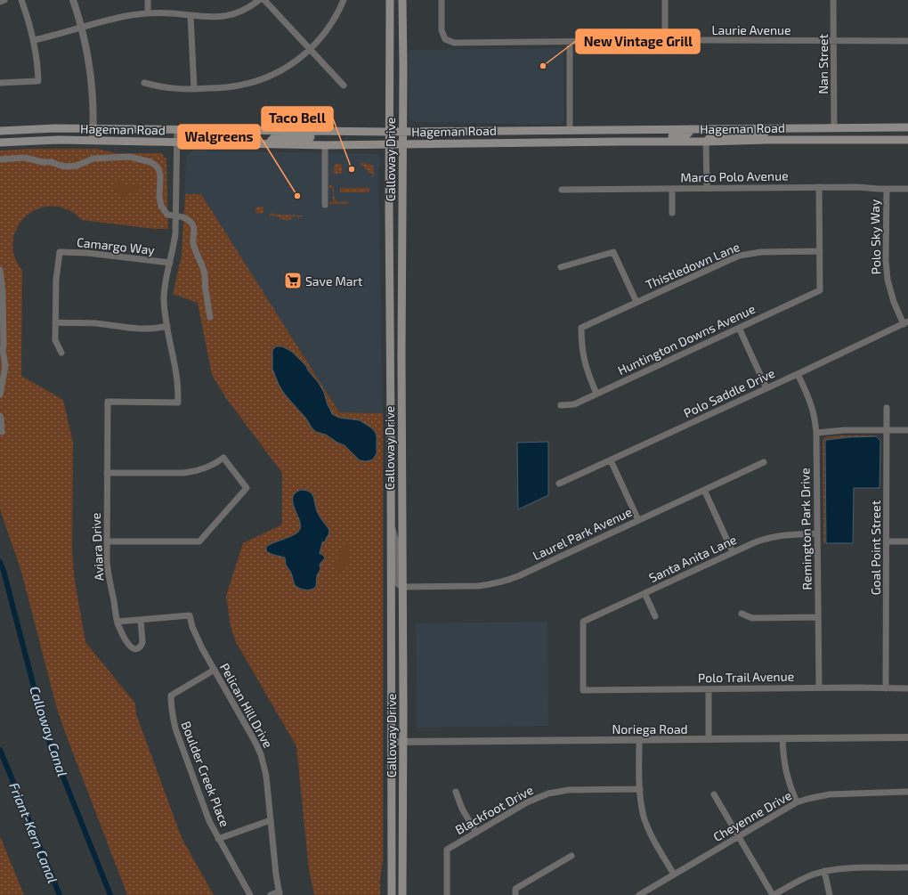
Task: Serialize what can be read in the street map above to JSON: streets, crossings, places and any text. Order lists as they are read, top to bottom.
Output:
{
  "streets": {
    "main road": ["Hageman Road", "Calloway Drive"],
    "street": [
      "Laurie Avenue",
      "Nan Street",
      "Marco Polo Avenue",
      "Polo Sky Way",
      "Camargo Way",
      "Thistledown Lane",
      "Huntington Downs Avenue",
      "Polo Saddle Drive",
      "Remington Park Drive",
      "Laurel Park Avenue",
      "Aviara Drive",
      "Goal Point Street",
      "Santa Anita Lane",
      "Polo Trail Avenue",
      "Pelican Hill Drive",
      "Noriega Road",
      "Boulder Creek Place",
      "Blackfoot Drive",
      "Cheyenne Drive"
    ]
  },
  "crossings": [
    ["Laurie Avenue", "Nan Street"],
    ["Nan Street", "Hageman Road"],
    ["Hageman Road", "Calloway Drive"],
    ["Calloway Drive", "Laurel Park Avenue"],
    ["Calloway Drive", "Noriega Road"],
    ["Marco Polo Avenue", "Polo Sky Way"],
    ["Polo Sky Way", "Polo Saddle Drive"],
    ["Thistledown Lane", "Huntington Downs Avenue"],
    ["Polo Saddle Drive", "Remington Park Drive"],
    ["Remington Park Drive", "Santa Anita Lane"],
    ["Remington Park Drive", "Polo Trail Avenue"],
    ["Aviara Drive", "Pelican Hill Drive"],
    ["Goal Point Street", "Polo Trail Avenue"],
    ["Santa Anita Lane", "Polo Trail Avenue"],
    ["Pelican Hill Drive", "Boulder Creek Place"]
  ],
  "water": ["Calloway Canal", "Friant-Kern Canal"],
  "places": {
    "other": ["New Vintage Grill", "Taco Bell", "Walgreens"],
    "supermarket": ["Save Mart"]
  }
}
